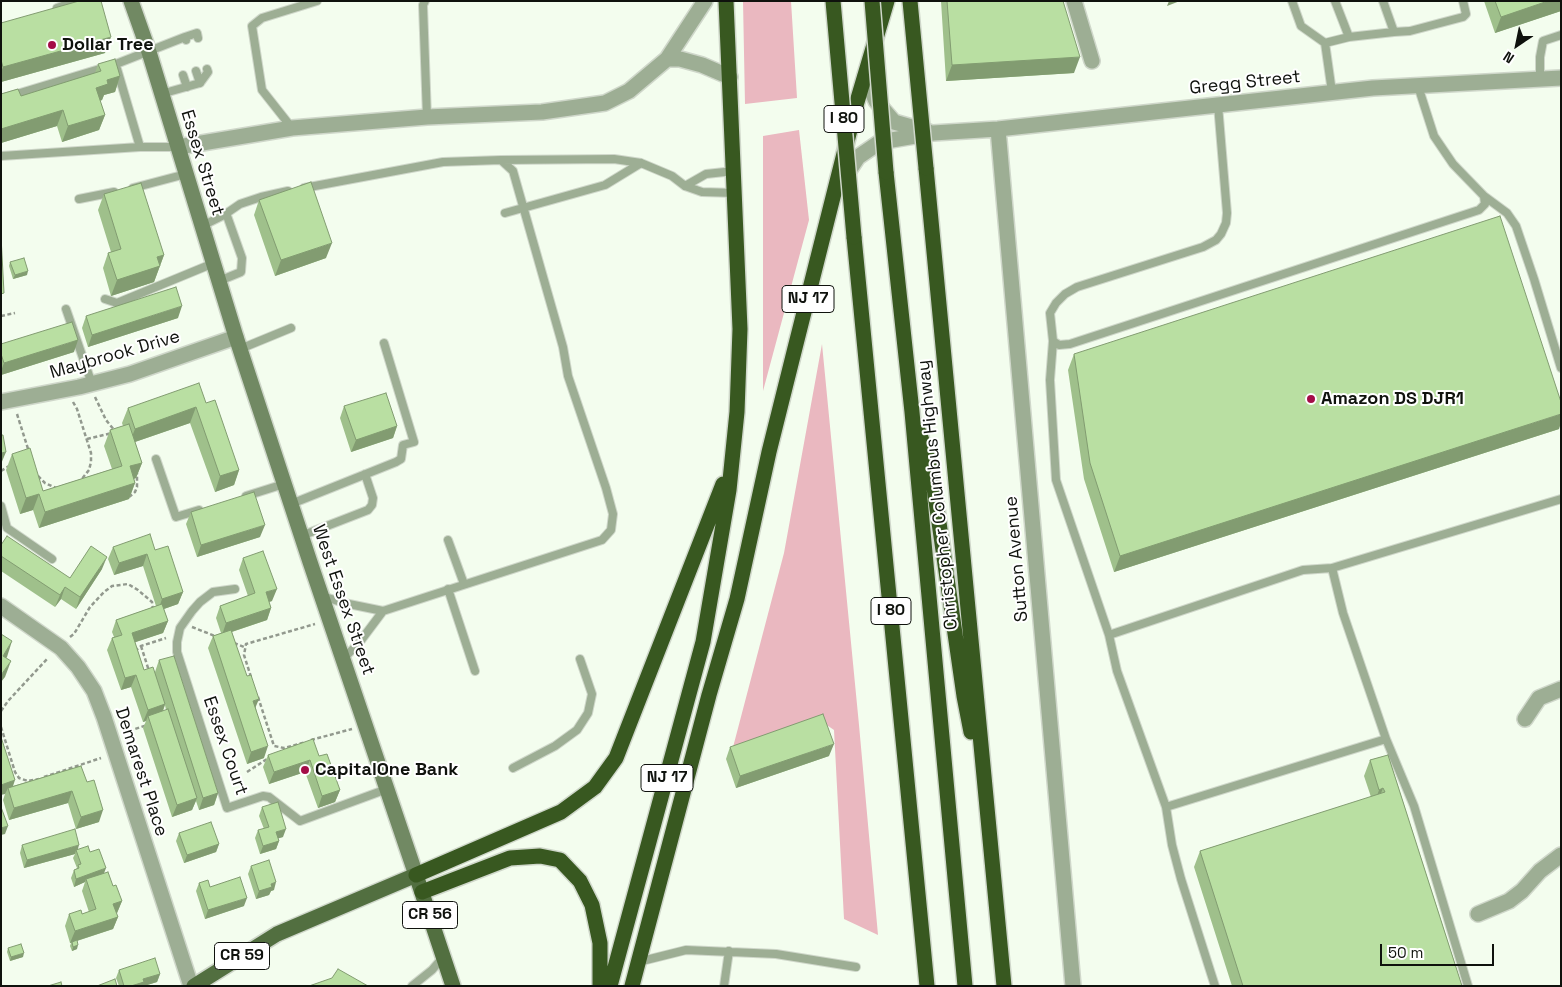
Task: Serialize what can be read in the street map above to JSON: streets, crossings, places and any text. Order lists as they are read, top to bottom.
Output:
{
  "streets": {
    "highway": ["I 80", "NJ 17", "Christopher Columbus Highway"],
    "main road": [
      "Essex Street",
      "West Essex Street",
      "CR 56",
      "CR 59"
    ],
    "street": [
      "Gregg Street",
      "Maybrook Drive",
      "Sutton Avenue",
      "Demarest Place"
    ],
    "lane": ["Essex Court"]
  },
  "crossings": [
    ["Gregg Street", "NJ 17"],
    ["Gregg Street", "Sutton Avenue"],
    ["Essex Street", "Maybrook Drive"],
    ["Essex Street", "West Essex Street"],
    ["Maybrook Drive", "West Essex Street"],
    ["West Essex Street", "Essex Court"],
    ["West Essex Street", "CR 56"],
    ["West Essex Street", "CR 59"],
    ["Demarest Place", "CR 59"],
    ["CR 56", "CR 59"]
  ],
  "places": ["Dollar Tree", "Amazon DS DJR1", "CapitalOne Bank"],
  "scale_bar": "50 m",
  "north": "bottom left"
}
